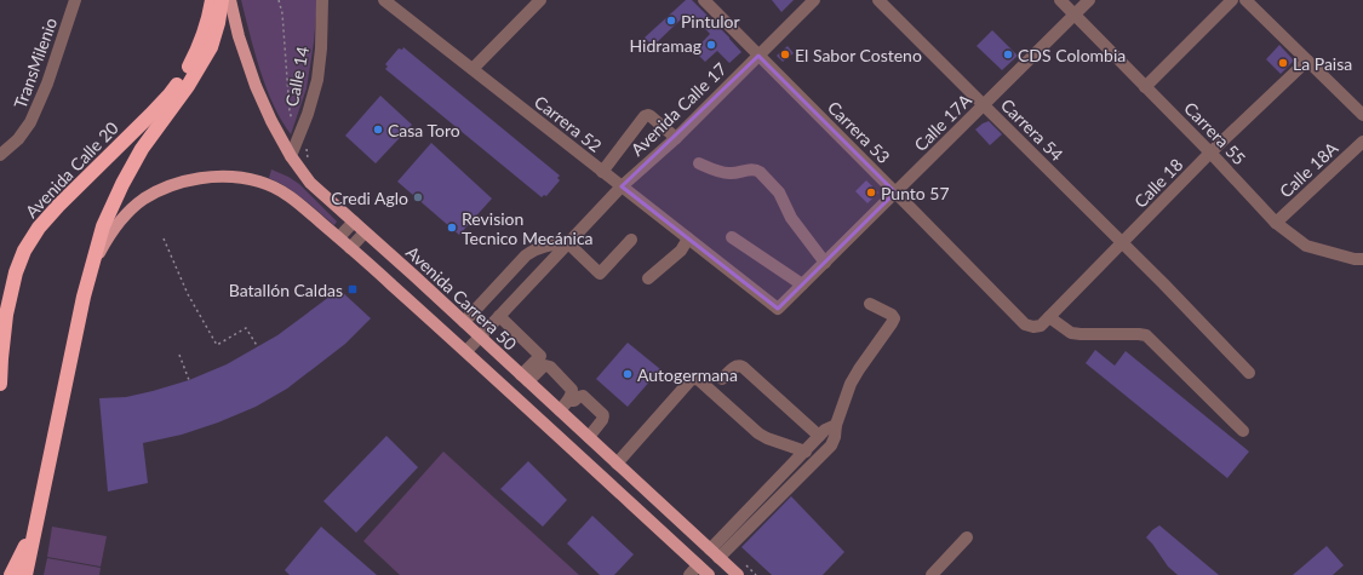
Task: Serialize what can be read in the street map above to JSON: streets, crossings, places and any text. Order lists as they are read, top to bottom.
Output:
{
  "streets": {
    "highway": ["Avenida Calle 20"],
    "main road": ["Avenida Carrera 50"],
    "street": [
      "TransMilenio",
      "Calle 14",
      "Avenida Calle 17",
      "Calle 17A",
      "Carrera 52",
      "Carrera 54",
      "Carrera 53",
      "Carrera 55",
      "Calle 18A",
      "Calle 18"
    ]
  },
  "crossings": [
    ["Calle 14", "Avenida Carrera 50"],
    ["Avenida Calle 17", "Carrera 52"],
    ["Avenida Calle 17", "Carrera 53"],
    ["Avenida Calle 17", "Avenida Carrera 50"],
    ["Calle 17A", "Carrera 52"],
    ["Calle 17A", "Carrera 54"],
    ["Calle 17A", "Carrera 53"],
    ["Calle 17A", "Carrera 55"],
    ["Carrera 54", "Calle 18"],
    ["Carrera 53", "Calle 18"],
    ["Carrera 55", "Calle 18A"],
    ["Carrera 55", "Calle 18"]
  ],
  "places": {
    "other": [
      "Pintulor",
      "Hidramag",
      "El Sabor Costeno",
      "CDS Colombia",
      "La Paisa",
      "Casa Toro",
      "Punto 57",
      "Credi Aglo",
      "Revision Tecnico Mecánica",
      "Autogermana"
    ],
    "transit": ["Batallón Caldas"]
  }
}
